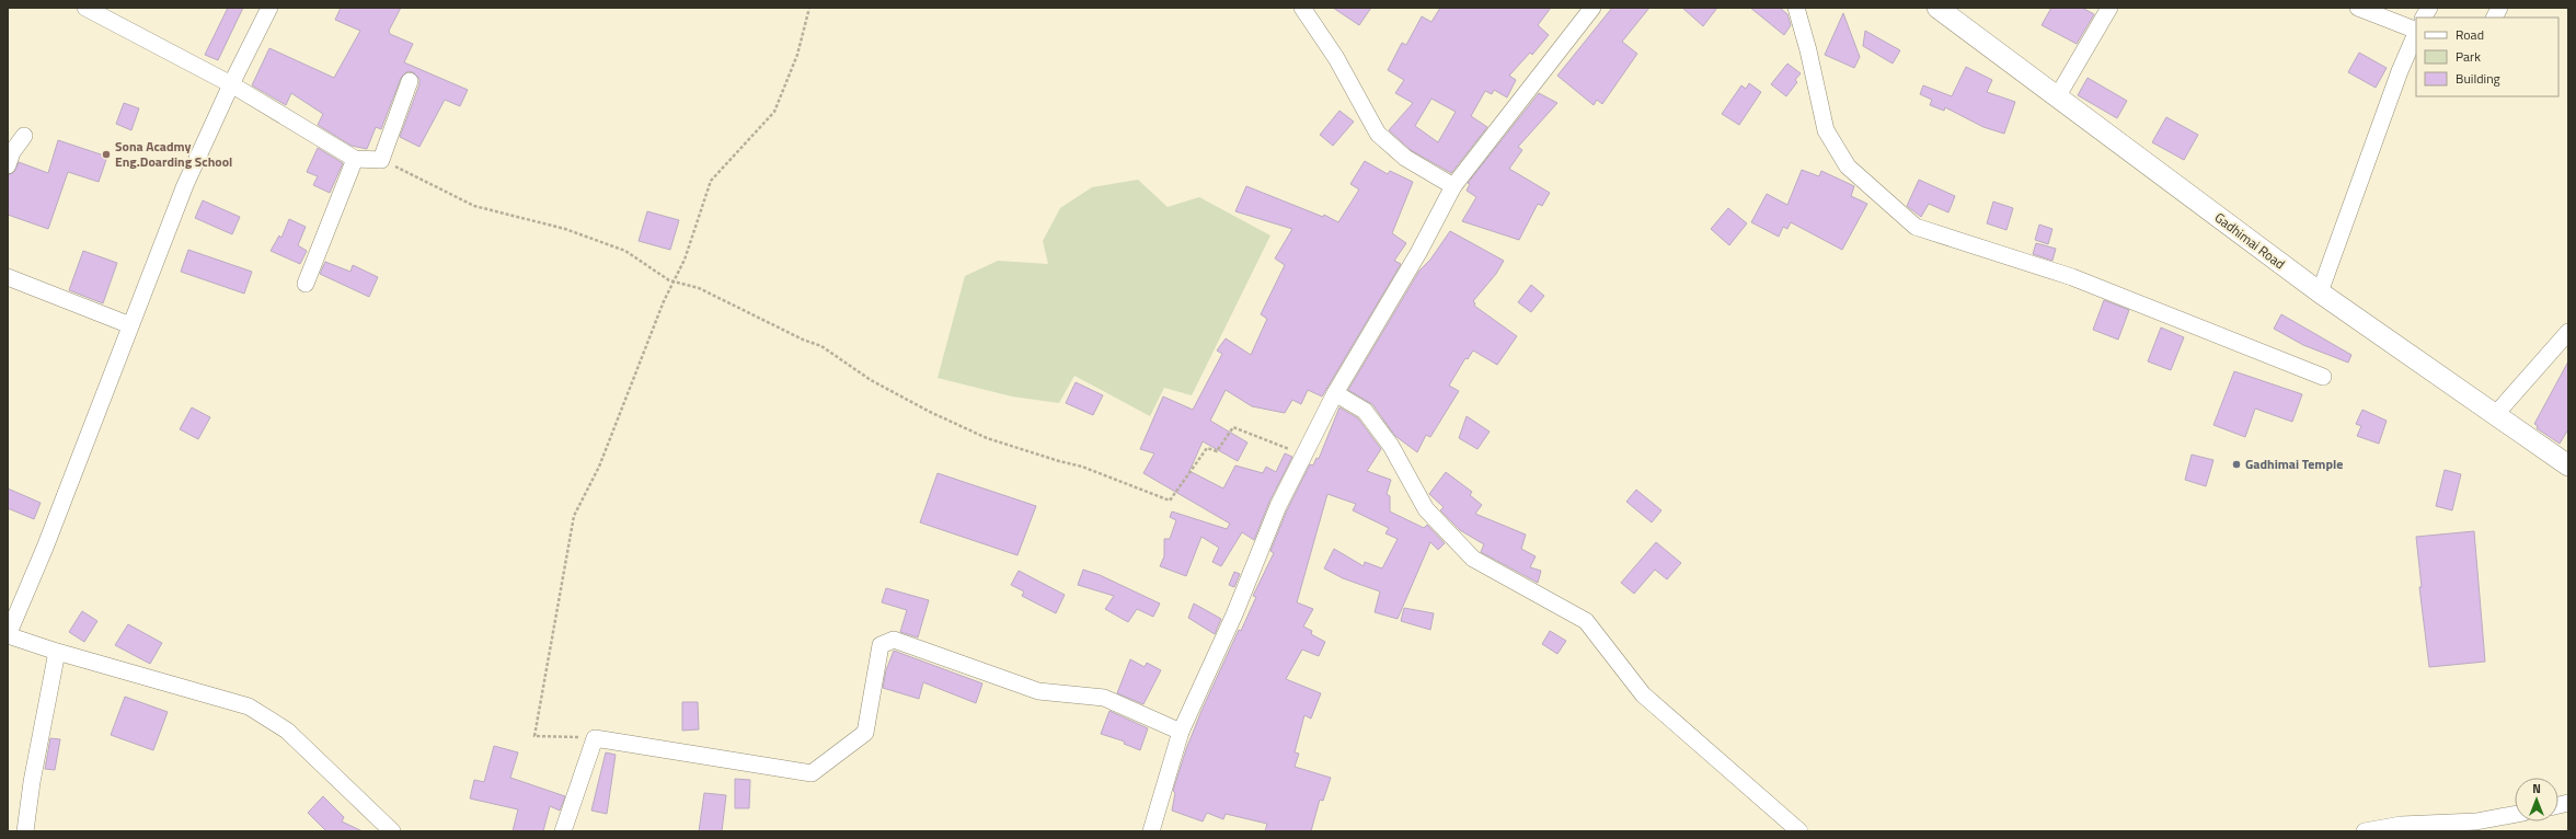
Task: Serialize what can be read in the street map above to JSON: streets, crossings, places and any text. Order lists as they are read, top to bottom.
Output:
{
  "streets": {
    "street": ["Gadhimai Road"]
  },
  "places": ["Sona Acadmy Eng.Doarding School", "Gadhimai Temple"],
  "legend": ["Road", "Park", "Building"],
  "north": "top"
}
